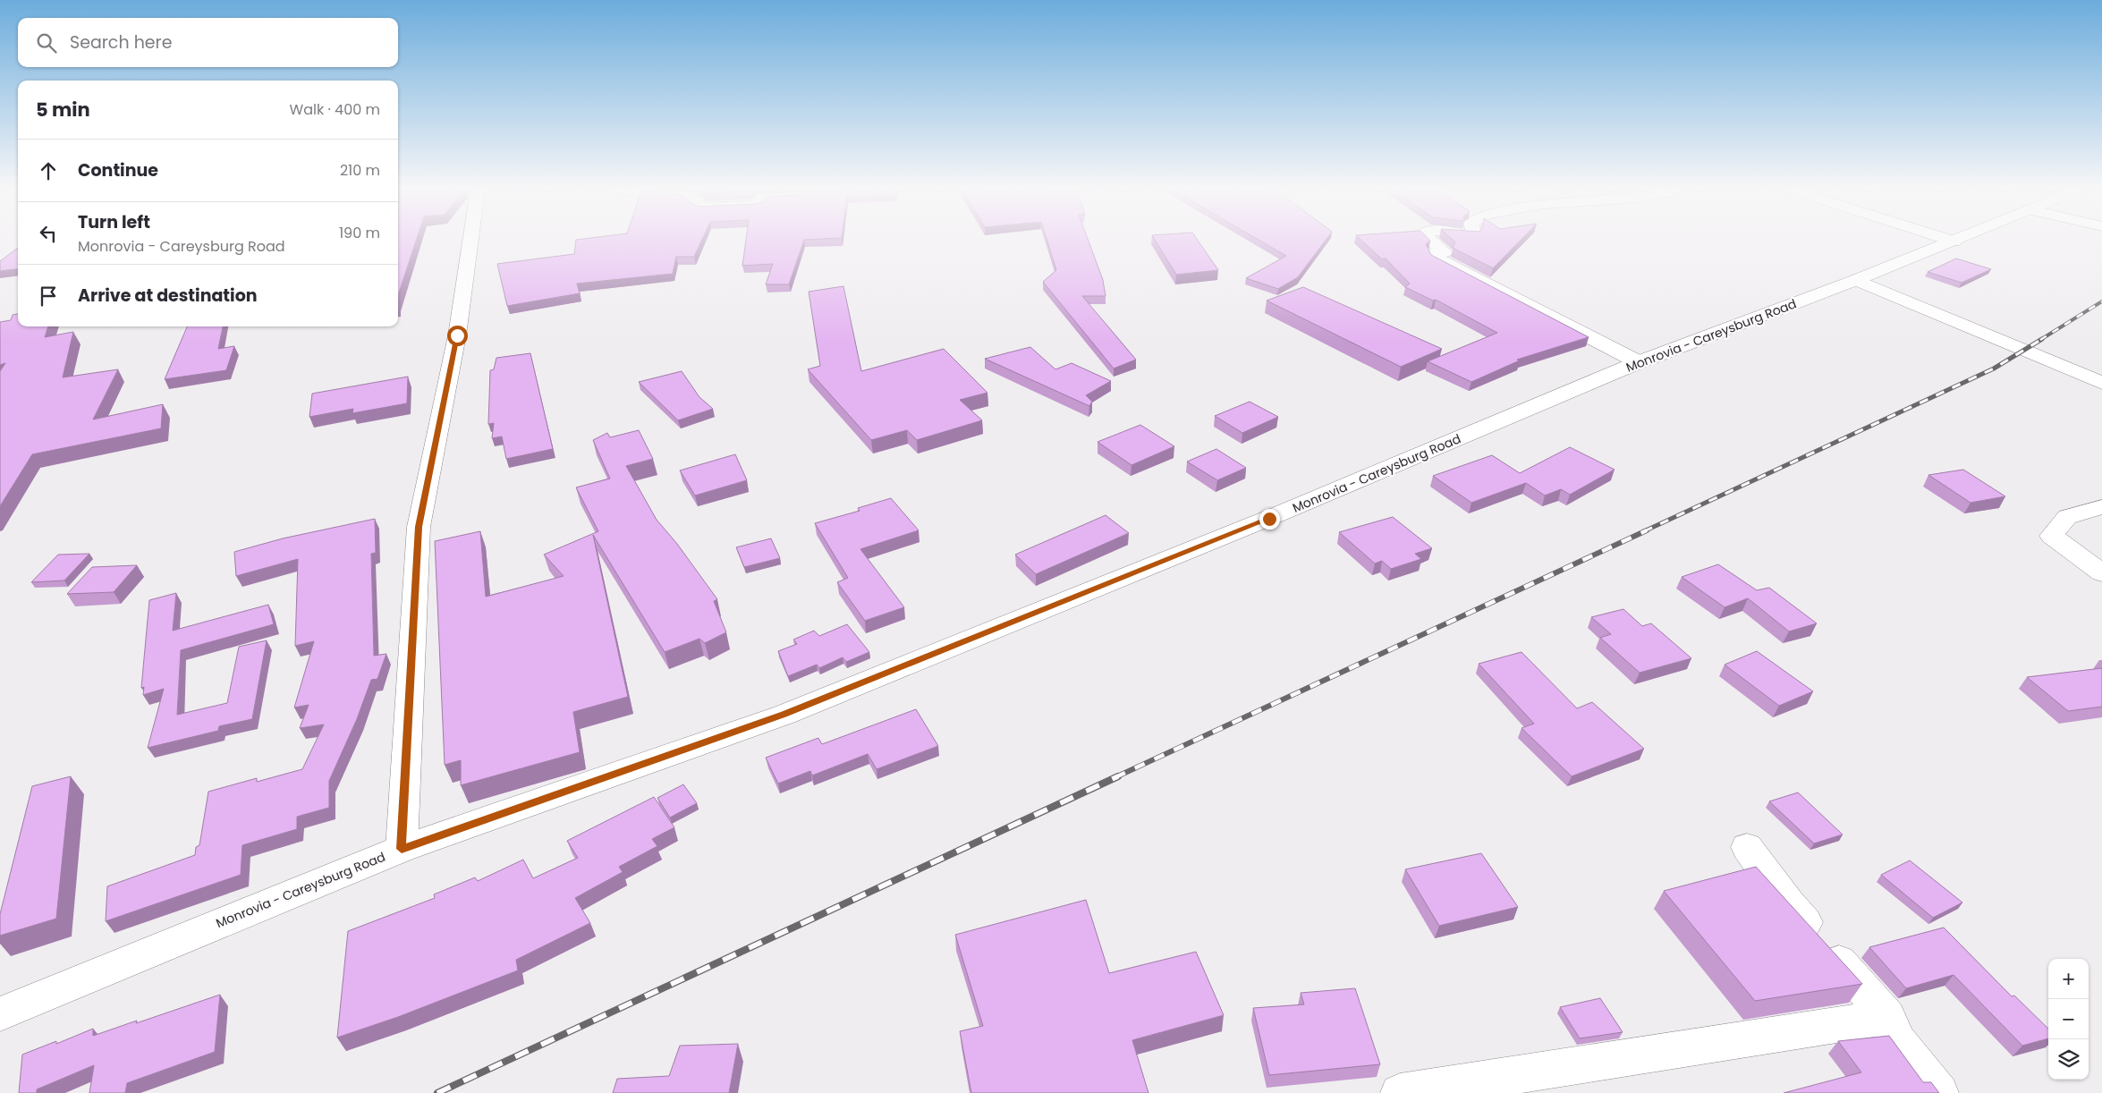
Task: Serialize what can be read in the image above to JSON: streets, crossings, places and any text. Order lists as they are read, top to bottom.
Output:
{
  "streets": {
    "street": ["Monrovia - Careysburg Road"]
  },
  "page": {
    "search": "Search here",
    "heading": ["5 min", "Walk · 400 m"],
    "list": [
      ["Continue", "210 m"],
      ["Turn left", "Monrovia - Careysburg Road", "190 m"],
      "Arrive at destination"
    ],
    "map_buttons": ["+", "−"]
  }
}
